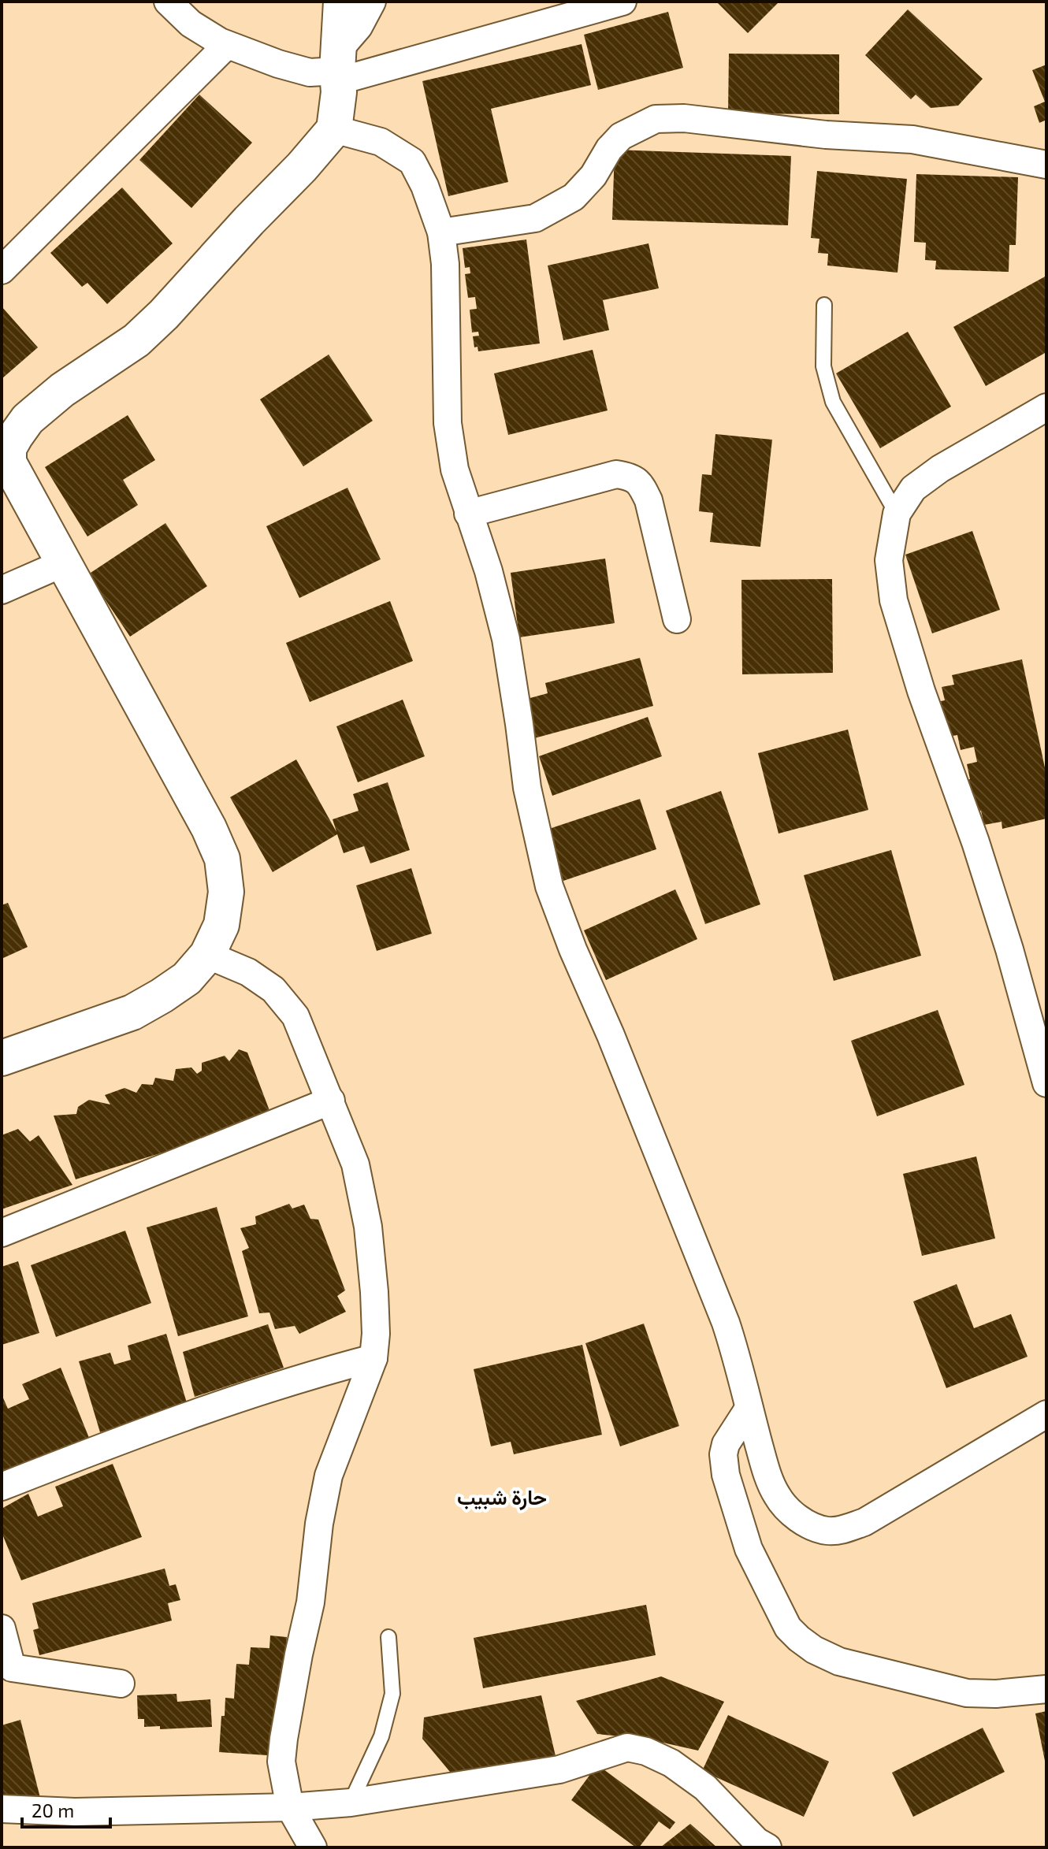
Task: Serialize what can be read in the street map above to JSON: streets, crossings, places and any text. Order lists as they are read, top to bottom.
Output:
{
  "districts": ["حارة شبيب"],
  "scale_bar": "20 m"
}
